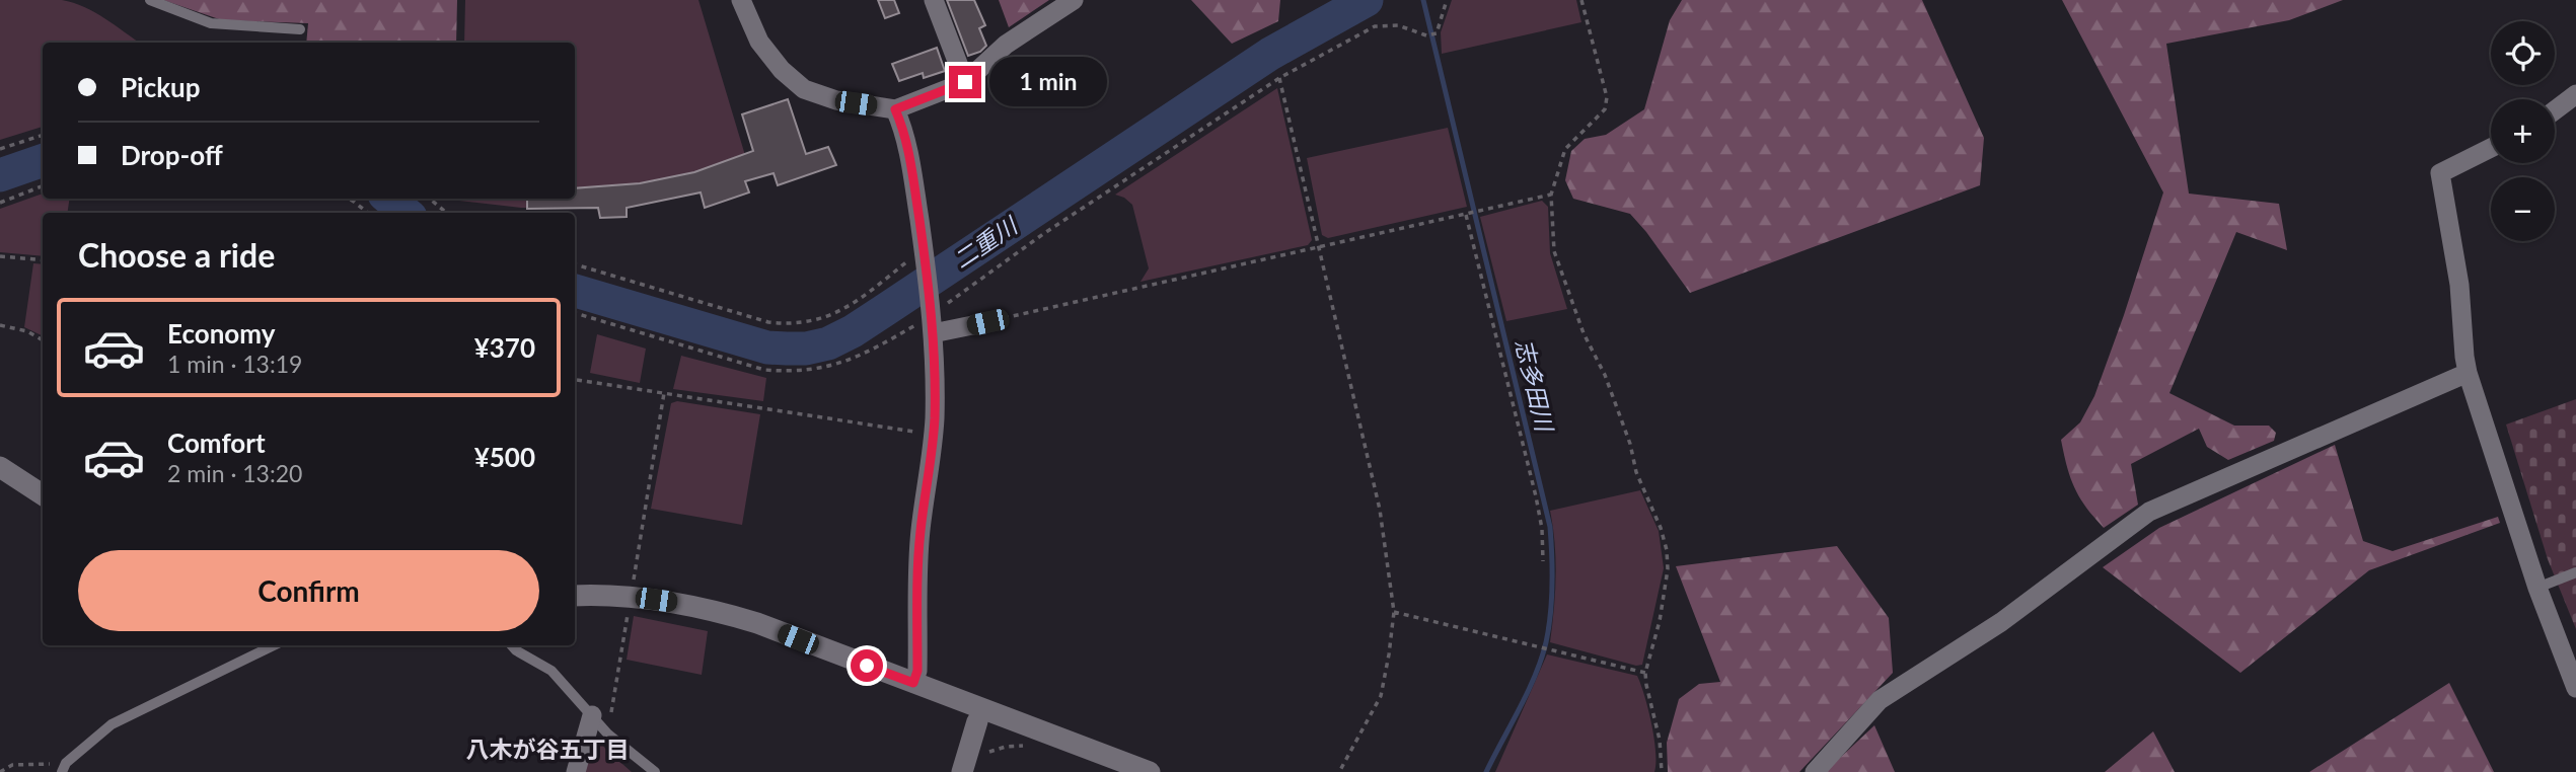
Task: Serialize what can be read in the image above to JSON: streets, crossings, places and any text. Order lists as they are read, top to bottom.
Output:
{
  "districts": ["八木が谷五丁目"],
  "water": ["二重川", "志多田川"],
  "page": {
    "map_buttons": ["+", "−"],
    "banner": ["Pickup", "Drop-off"],
    "bubble": "1 min",
    "heading": "Choose a ride",
    "list": [
      {
        "name": "Economy",
        "note": "1 min · 13:19",
        "value": "¥370"
      },
      {
        "name": "Comfort",
        "note": "2 min · 13:20",
        "value": "¥500"
      }
    ],
    "buttons": "Confirm"
  }
}
